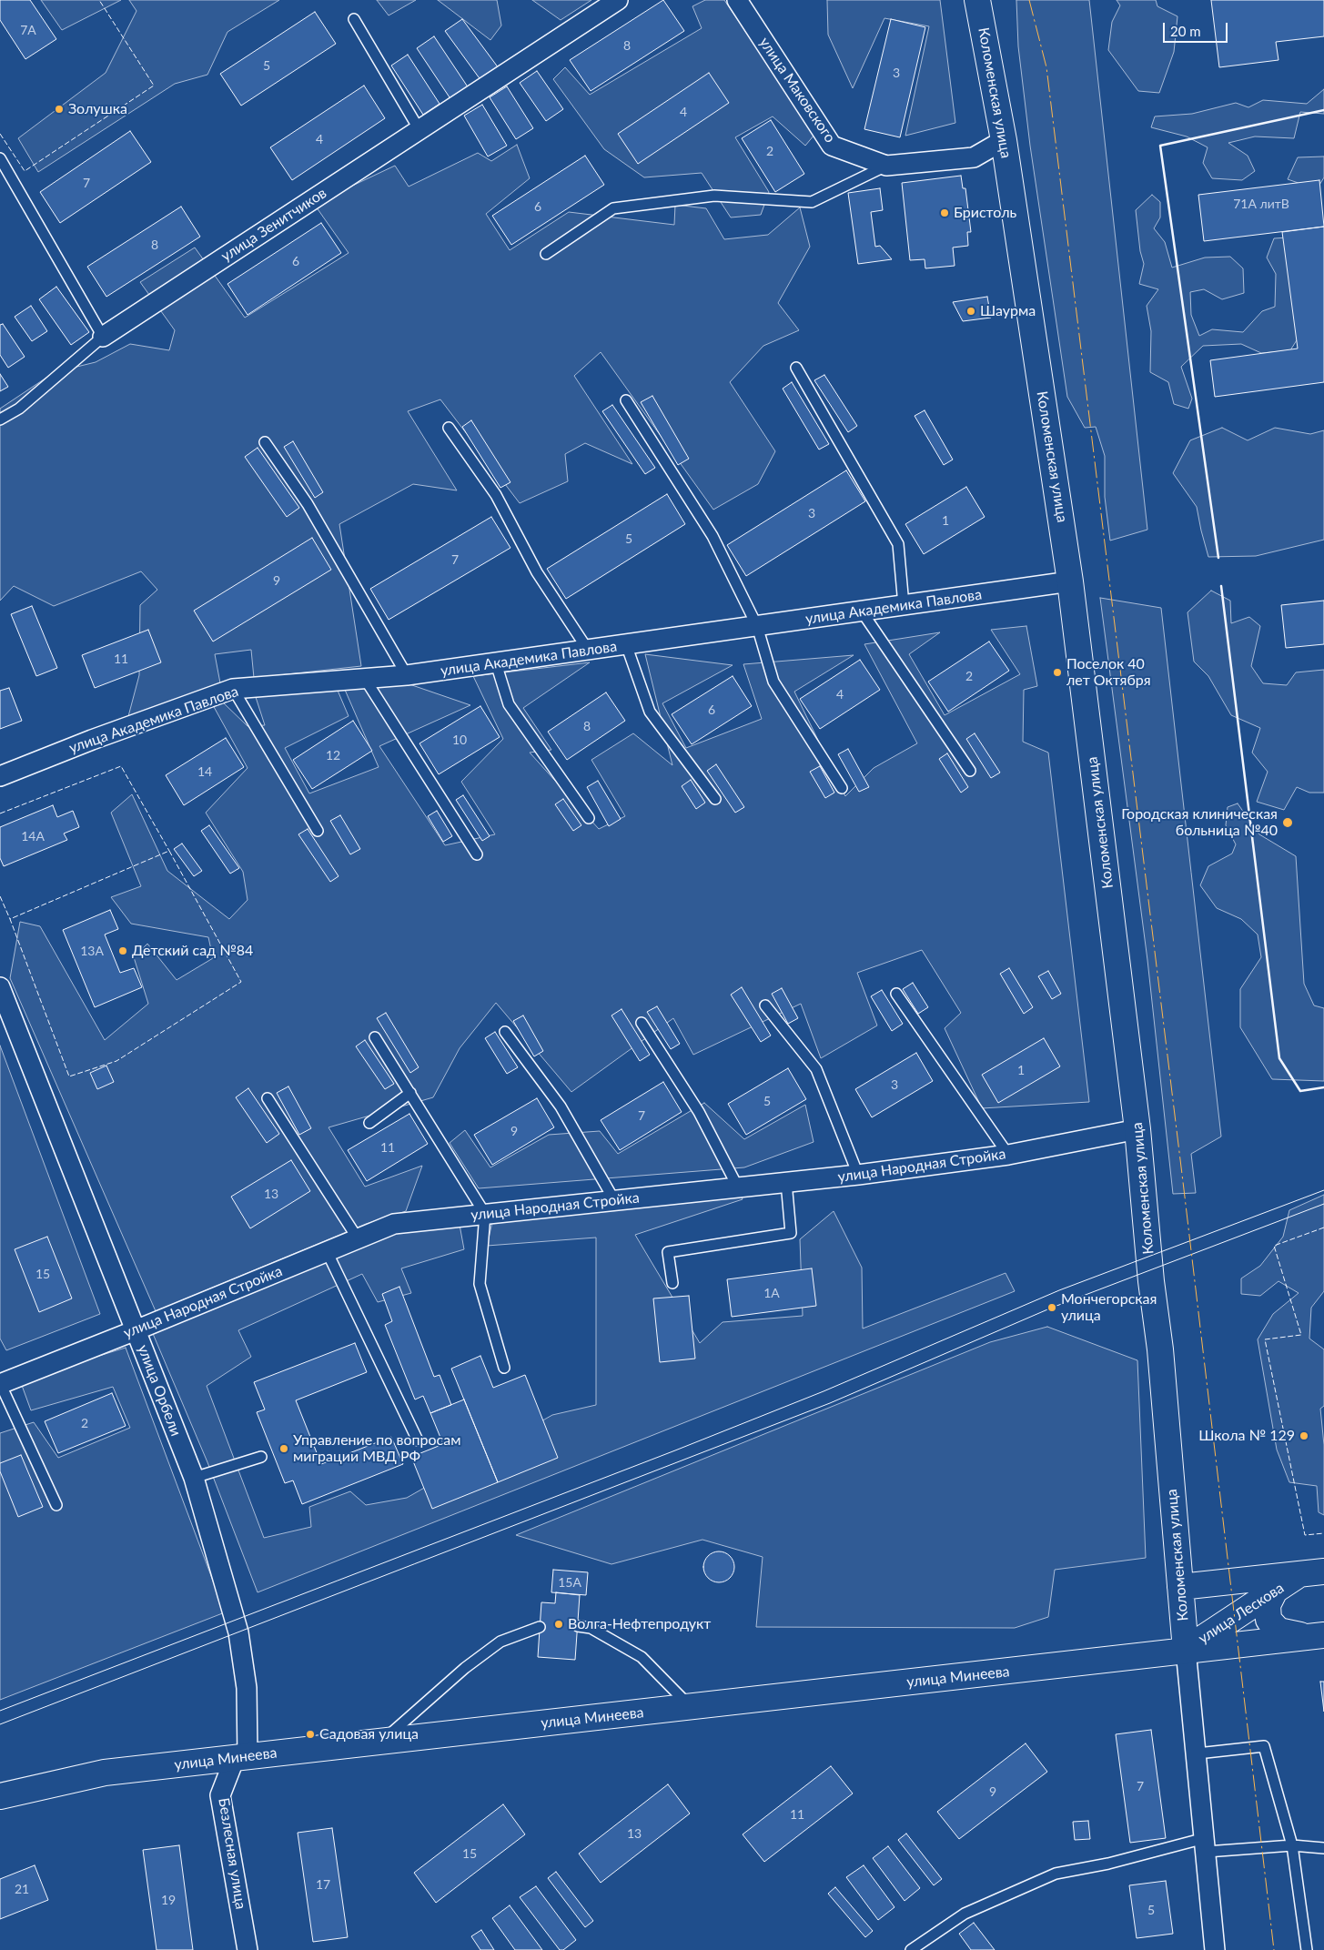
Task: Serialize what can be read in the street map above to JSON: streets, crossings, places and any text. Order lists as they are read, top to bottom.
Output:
{
  "streets": {
    "main road": ["Коломенская улица", "улица Лескова", "улица Минеева"],
    "street": [
      "улица Маковского",
      "улица Зенитчиков",
      "улица Академика Павлова",
      "улица Народная Стройка",
      "улица Орбели",
      "Безлесная улица"
    ]
  },
  "crossings": [
    ["улица Маковского", "Коломенская улица"],
    ["Коломенская улица", "улица Академика Павлова"],
    ["Коломенская улица", "улица Народная Стройка"],
    ["Коломенская улица", "улица Лескова"],
    ["Коломенская улица", "улица Минеева"],
    ["улица Народная Стройка", "улица Орбели"],
    ["улица Орбели", "улица Минеева"],
    ["улица Орбели", "Безлесная улица"],
    ["улица Лескова", "улица Минеева"],
    ["улица Минеева", "Безлесная улица"]
  ],
  "places": [
    "Золушка",
    "Бристоль",
    "Шаурма",
    "Поселок 40 лет Октября",
    "Городская клиническая больница №40",
    "Детский сад №84",
    "Мончегорская улица",
    "Школа № 129",
    "Управление по вопросам миграции МВД РФ",
    "Волга-Нефтепродукт",
    "Садовая улица"
  ],
  "house_numbers": [
    "7А",
    "8",
    "5",
    "3",
    "4",
    "4",
    "2",
    "7",
    "71А литВ",
    "6",
    "8",
    "6",
    "3",
    "1",
    "5",
    "7",
    "9",
    "11",
    "2",
    "4",
    "6",
    "8",
    "10",
    "12",
    "14",
    "14А",
    "13А",
    "1",
    "3",
    "5",
    "7",
    "9",
    "11",
    "13",
    "15",
    "1А",
    "2",
    "15А",
    "7",
    "9",
    "11",
    "13",
    "15",
    "17",
    "21",
    "19",
    "5"
  ],
  "scale_bar": "20 m"
}
